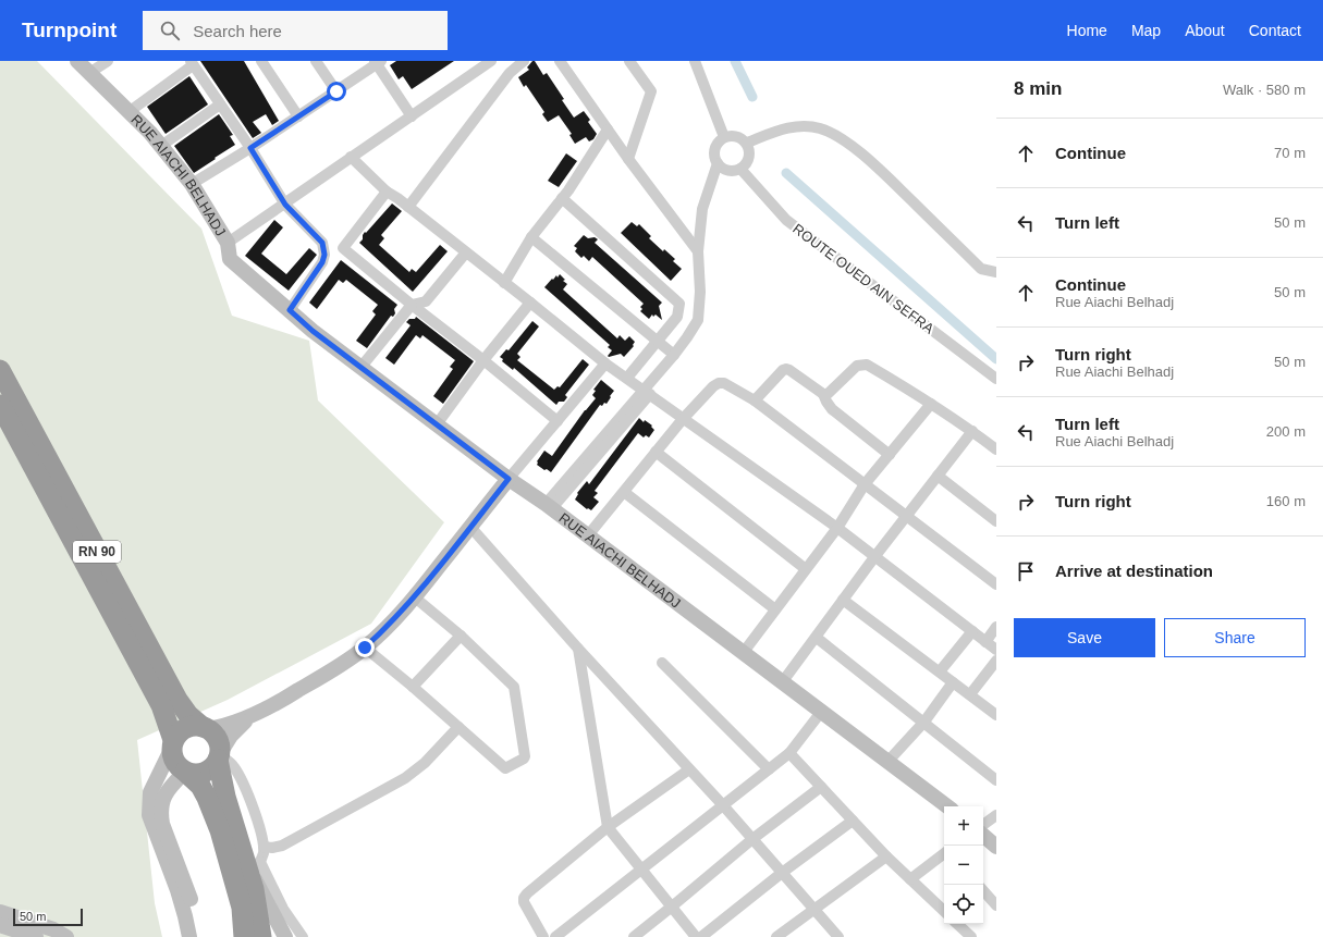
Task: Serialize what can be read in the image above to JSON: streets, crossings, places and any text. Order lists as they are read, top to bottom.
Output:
{
  "streets": {
    "highway": ["RN 90"],
    "street": ["RUE AIACHI BELHADJ", "ROUTE OUED AIN SEFRA"]
  },
  "scale_bar": "50 m",
  "page": {
    "header": "Turnpoint",
    "search": "Search here",
    "nav": [
      "Home",
      "Map",
      "About",
      "Contact"
    ],
    "heading": ["8 min", "Walk · 580 m"],
    "list": [
      ["Continue", "70 m"],
      ["Turn left", "50 m"],
      ["Continue", "Rue Aiachi Belhadj", "50 m"],
      ["Turn right", "Rue Aiachi Belhadj", "50 m"],
      ["Turn left", "Rue Aiachi Belhadj", "200 m"],
      ["Turn right", "160 m"],
      "Arrive at destination"
    ],
    "buttons": ["Save", "Share"],
    "map_buttons": ["+", "−"],
    "scale": "50 m"
  }
}
